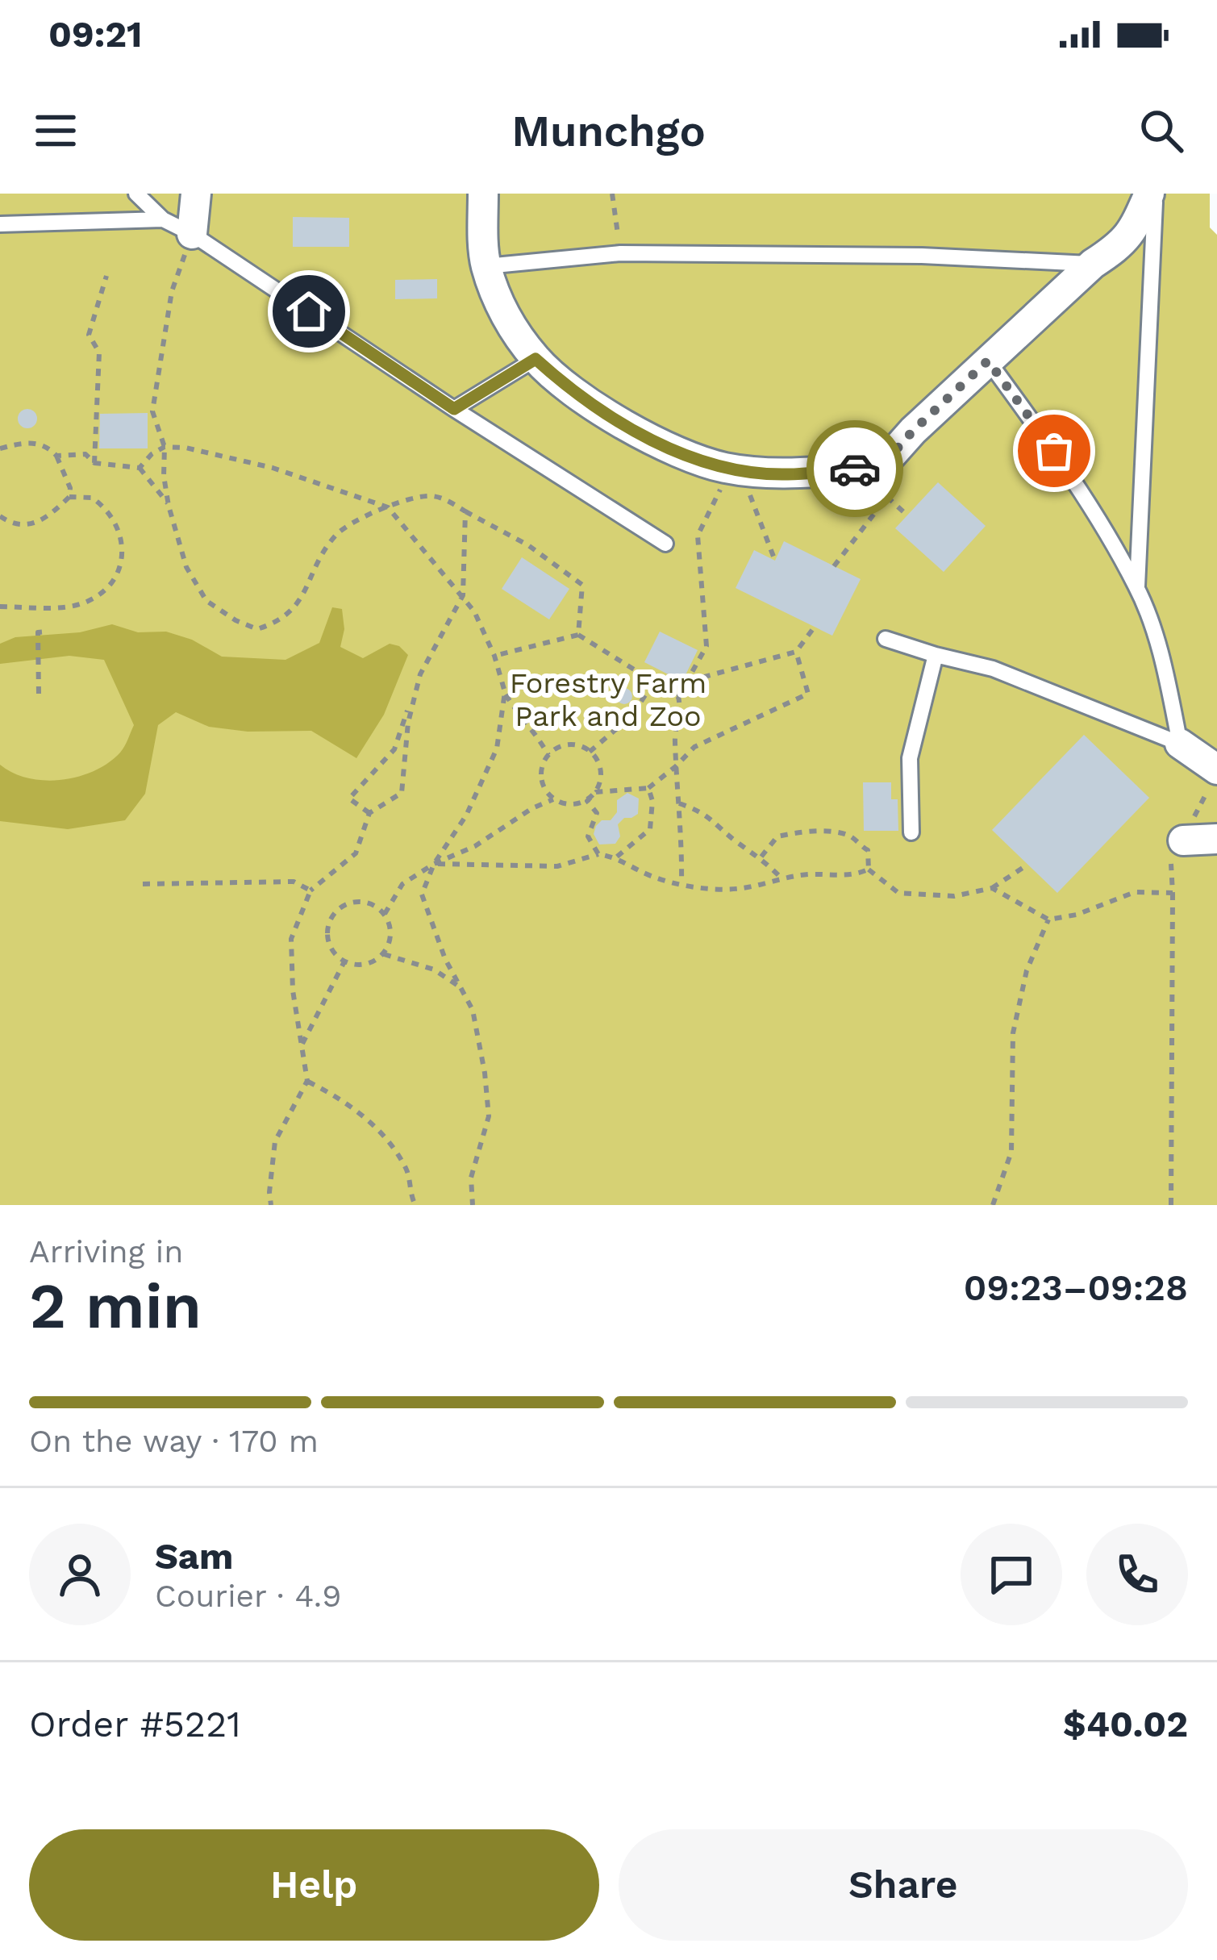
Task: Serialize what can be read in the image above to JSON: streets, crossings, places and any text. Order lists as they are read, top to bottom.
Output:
{
  "parks": ["Forestry Farm Park and Zoo"],
  "page": {
    "status": "09:21",
    "header": "Munchgo",
    "heading": ["2 min", "Arriving in", "09:23–09:28"],
    "panel": [
      "Sam",
      "Courier · 4.9",
      "Order #5221",
      "$40.02"
    ],
    "bar": "On the way · 170 m",
    "buttons": ["Help", "Share"]
  }
}
